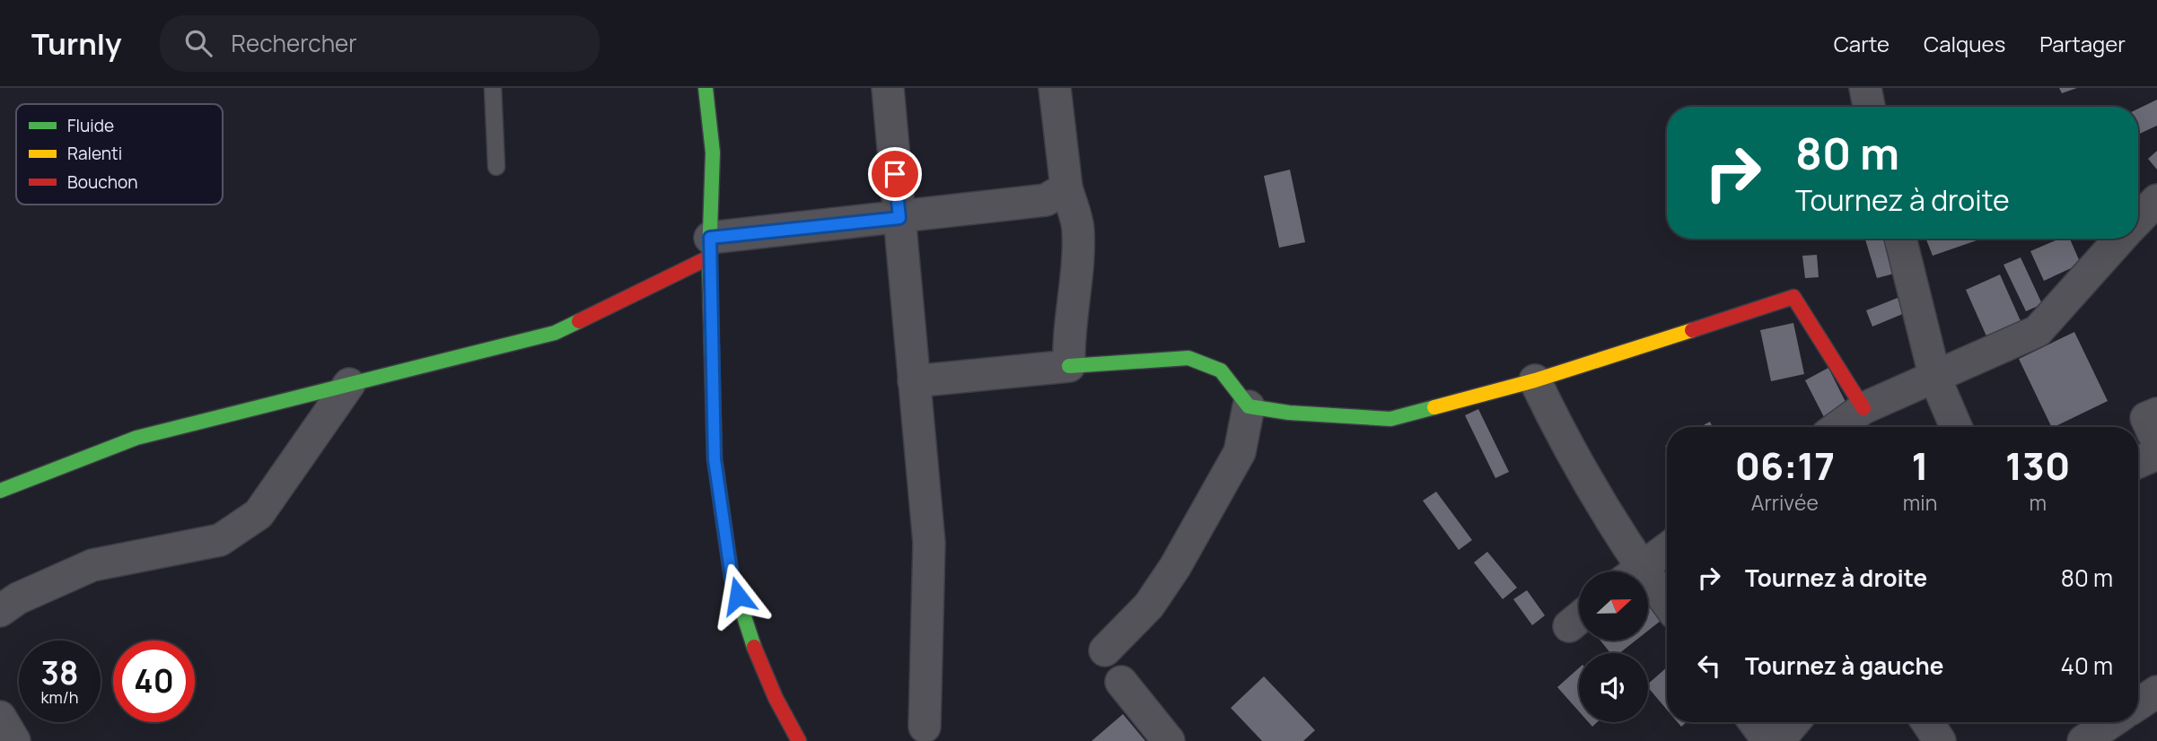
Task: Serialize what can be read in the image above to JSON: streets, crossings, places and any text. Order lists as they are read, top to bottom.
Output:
{
  "legend": ["Fluide", "Ralenti", "Bouchon"],
  "north": "right",
  "page": {
    "header": "Turnly",
    "search": "Rechercher",
    "nav": ["Carte", "Calques", "Partager"],
    "turn": ["80 m", "Tournez à droite"],
    "eta": [
      "06:17",
      "Arrivée",
      "1",
      "min",
      "130",
      "m"
    ],
    "list": [
      {
        "name": "Tournez à droite",
        "value": "80 m"
      },
      {
        "name": "Tournez à gauche",
        "value": "40 m"
      }
    ],
    "speed": "38 km/h",
    "limit": "40"
  }
}
